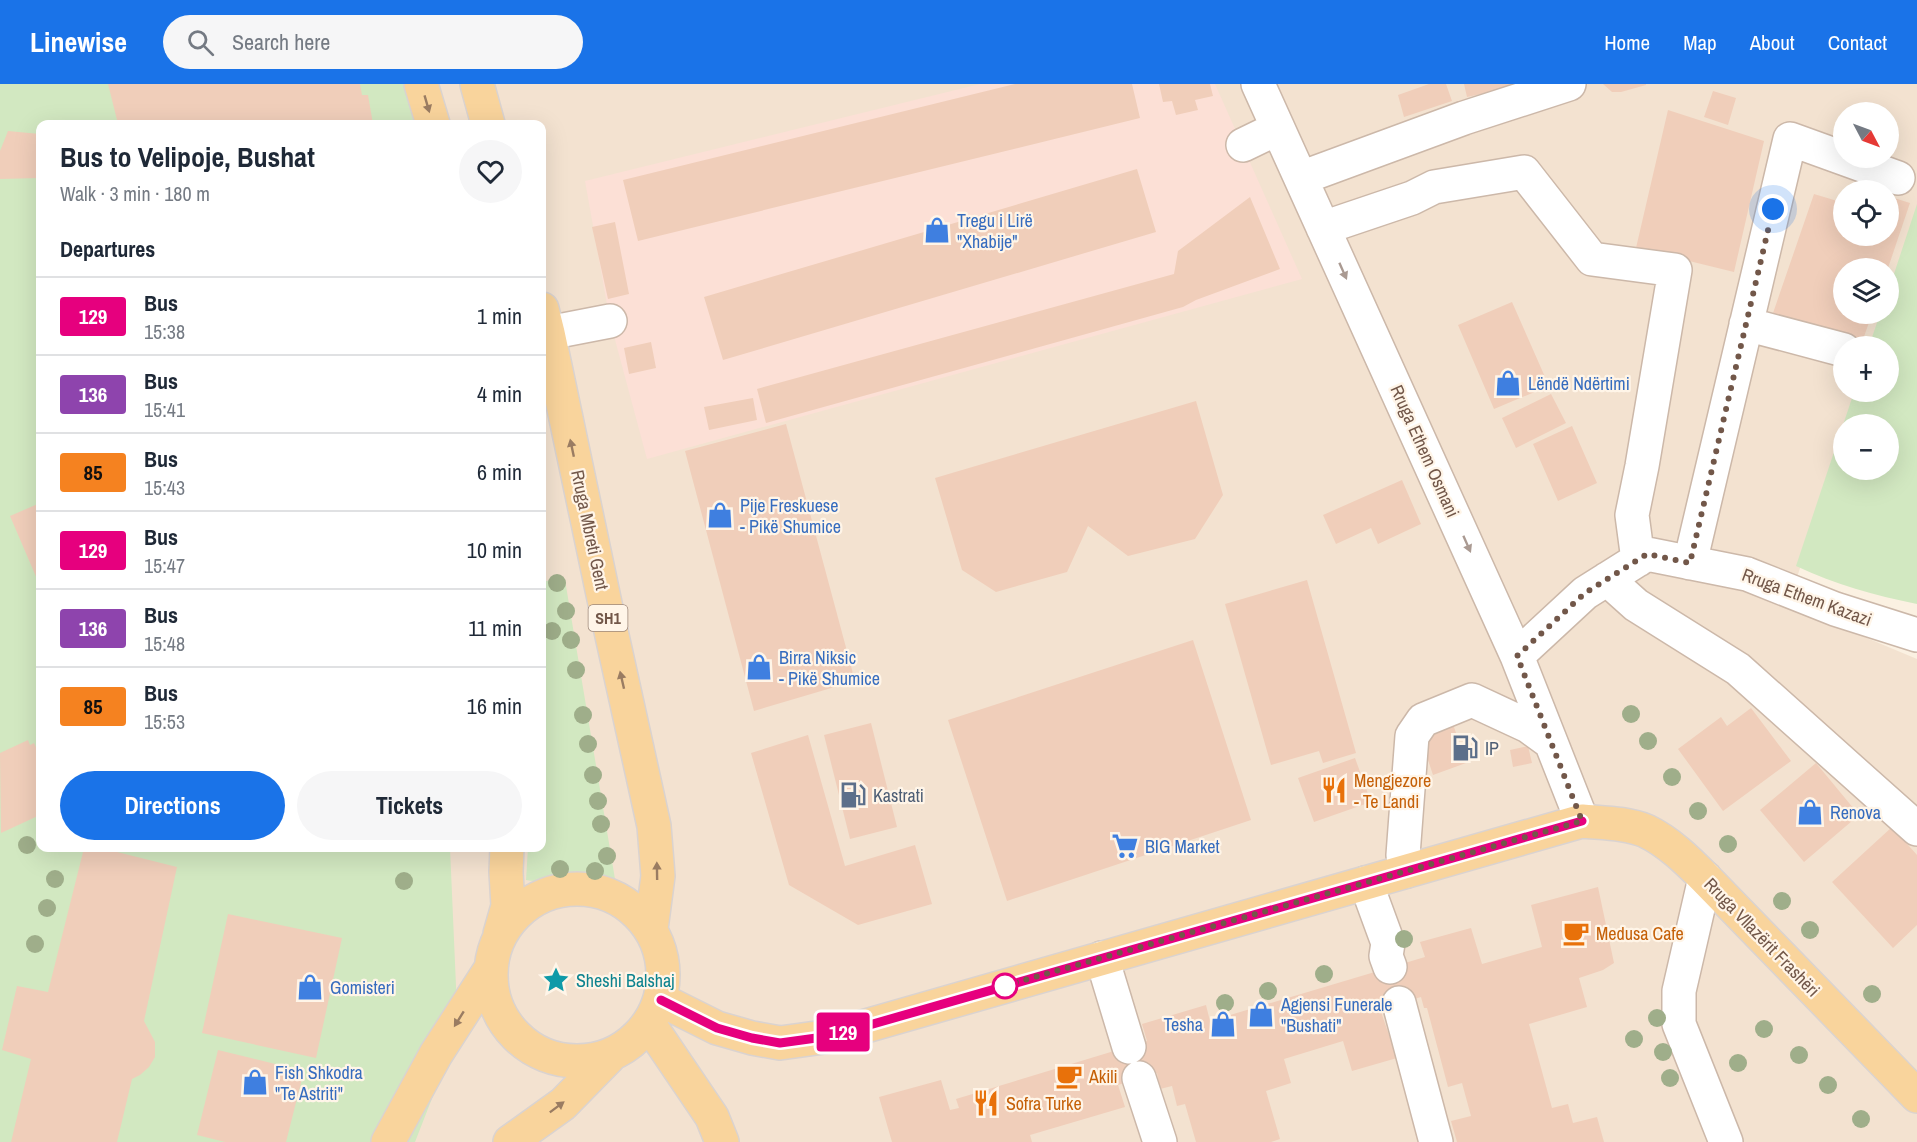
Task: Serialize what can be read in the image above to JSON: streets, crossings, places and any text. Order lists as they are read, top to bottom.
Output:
{
  "streets": {
    "main road": ["Rruga Mbreti Gent", "SH1", "Rruga Vllazërit Frashëri"],
    "street": ["Rruga Ethem Osmani", "Rruga Ethem Kazazi"]
  },
  "crossings": [
    ["Rruga Ethem Osmani", "Rruga Ethem Kazazi"],
    ["Rruga Ethem Osmani", "Rruga Vllazërit Frashëri"]
  ],
  "one_way": ["Rruga Ethem Osmani", "Rruga Mbreti Gent"],
  "places": {
    "shop": [
      "Tregu i Lirë \"Xhabije\"",
      "Lëndë Ndërtimi",
      "Pije Freskuese - Pikë Shumice",
      "Birra Niksic - Pikë Shumice",
      "Renova",
      "Gomisteri",
      "Agjensi Funerale \"Bushati\"",
      "Tesha",
      "Fish Shkodra \"Te Astriti\""
    ],
    "fuel station": ["IP", "Kastrati"],
    "restaurant": ["Mengjezore - Te Landi", "Sofra Turke"],
    "supermarket": ["BIG Market"],
    "cafe": ["Medusa Cafe", "Akili"],
    "place": ["Sheshi Balshaj"]
  },
  "lines": ["bus line 129"],
  "north": "bottom right",
  "page": {
    "header": "Linewise",
    "search": "Search here",
    "nav": [
      "Home",
      "Map",
      "About",
      "Contact"
    ],
    "on_map": "129",
    "map_buttons": ["+", "−"],
    "heading": [
      ["Bus to Velipoje, Bushat", "Walk · 3 min · 180 m"],
      "Departures"
    ],
    "list": [
      {
        "mark": "129",
        "name": "Bus",
        "note": "15:38",
        "value": "1 min"
      },
      {
        "mark": "136",
        "name": "Bus",
        "note": "15:41",
        "value": "4 min"
      },
      {
        "mark": "85",
        "name": "Bus",
        "note": "15:43",
        "value": "6 min"
      },
      {
        "mark": "129",
        "name": "Bus",
        "note": "15:47",
        "value": "10 min"
      },
      {
        "mark": "136",
        "name": "Bus",
        "note": "15:48",
        "value": "11 min"
      },
      {
        "mark": "85",
        "name": "Bus",
        "note": "15:53",
        "value": "16 min"
      }
    ],
    "buttons": ["Directions", "Tickets"]
  }
}
